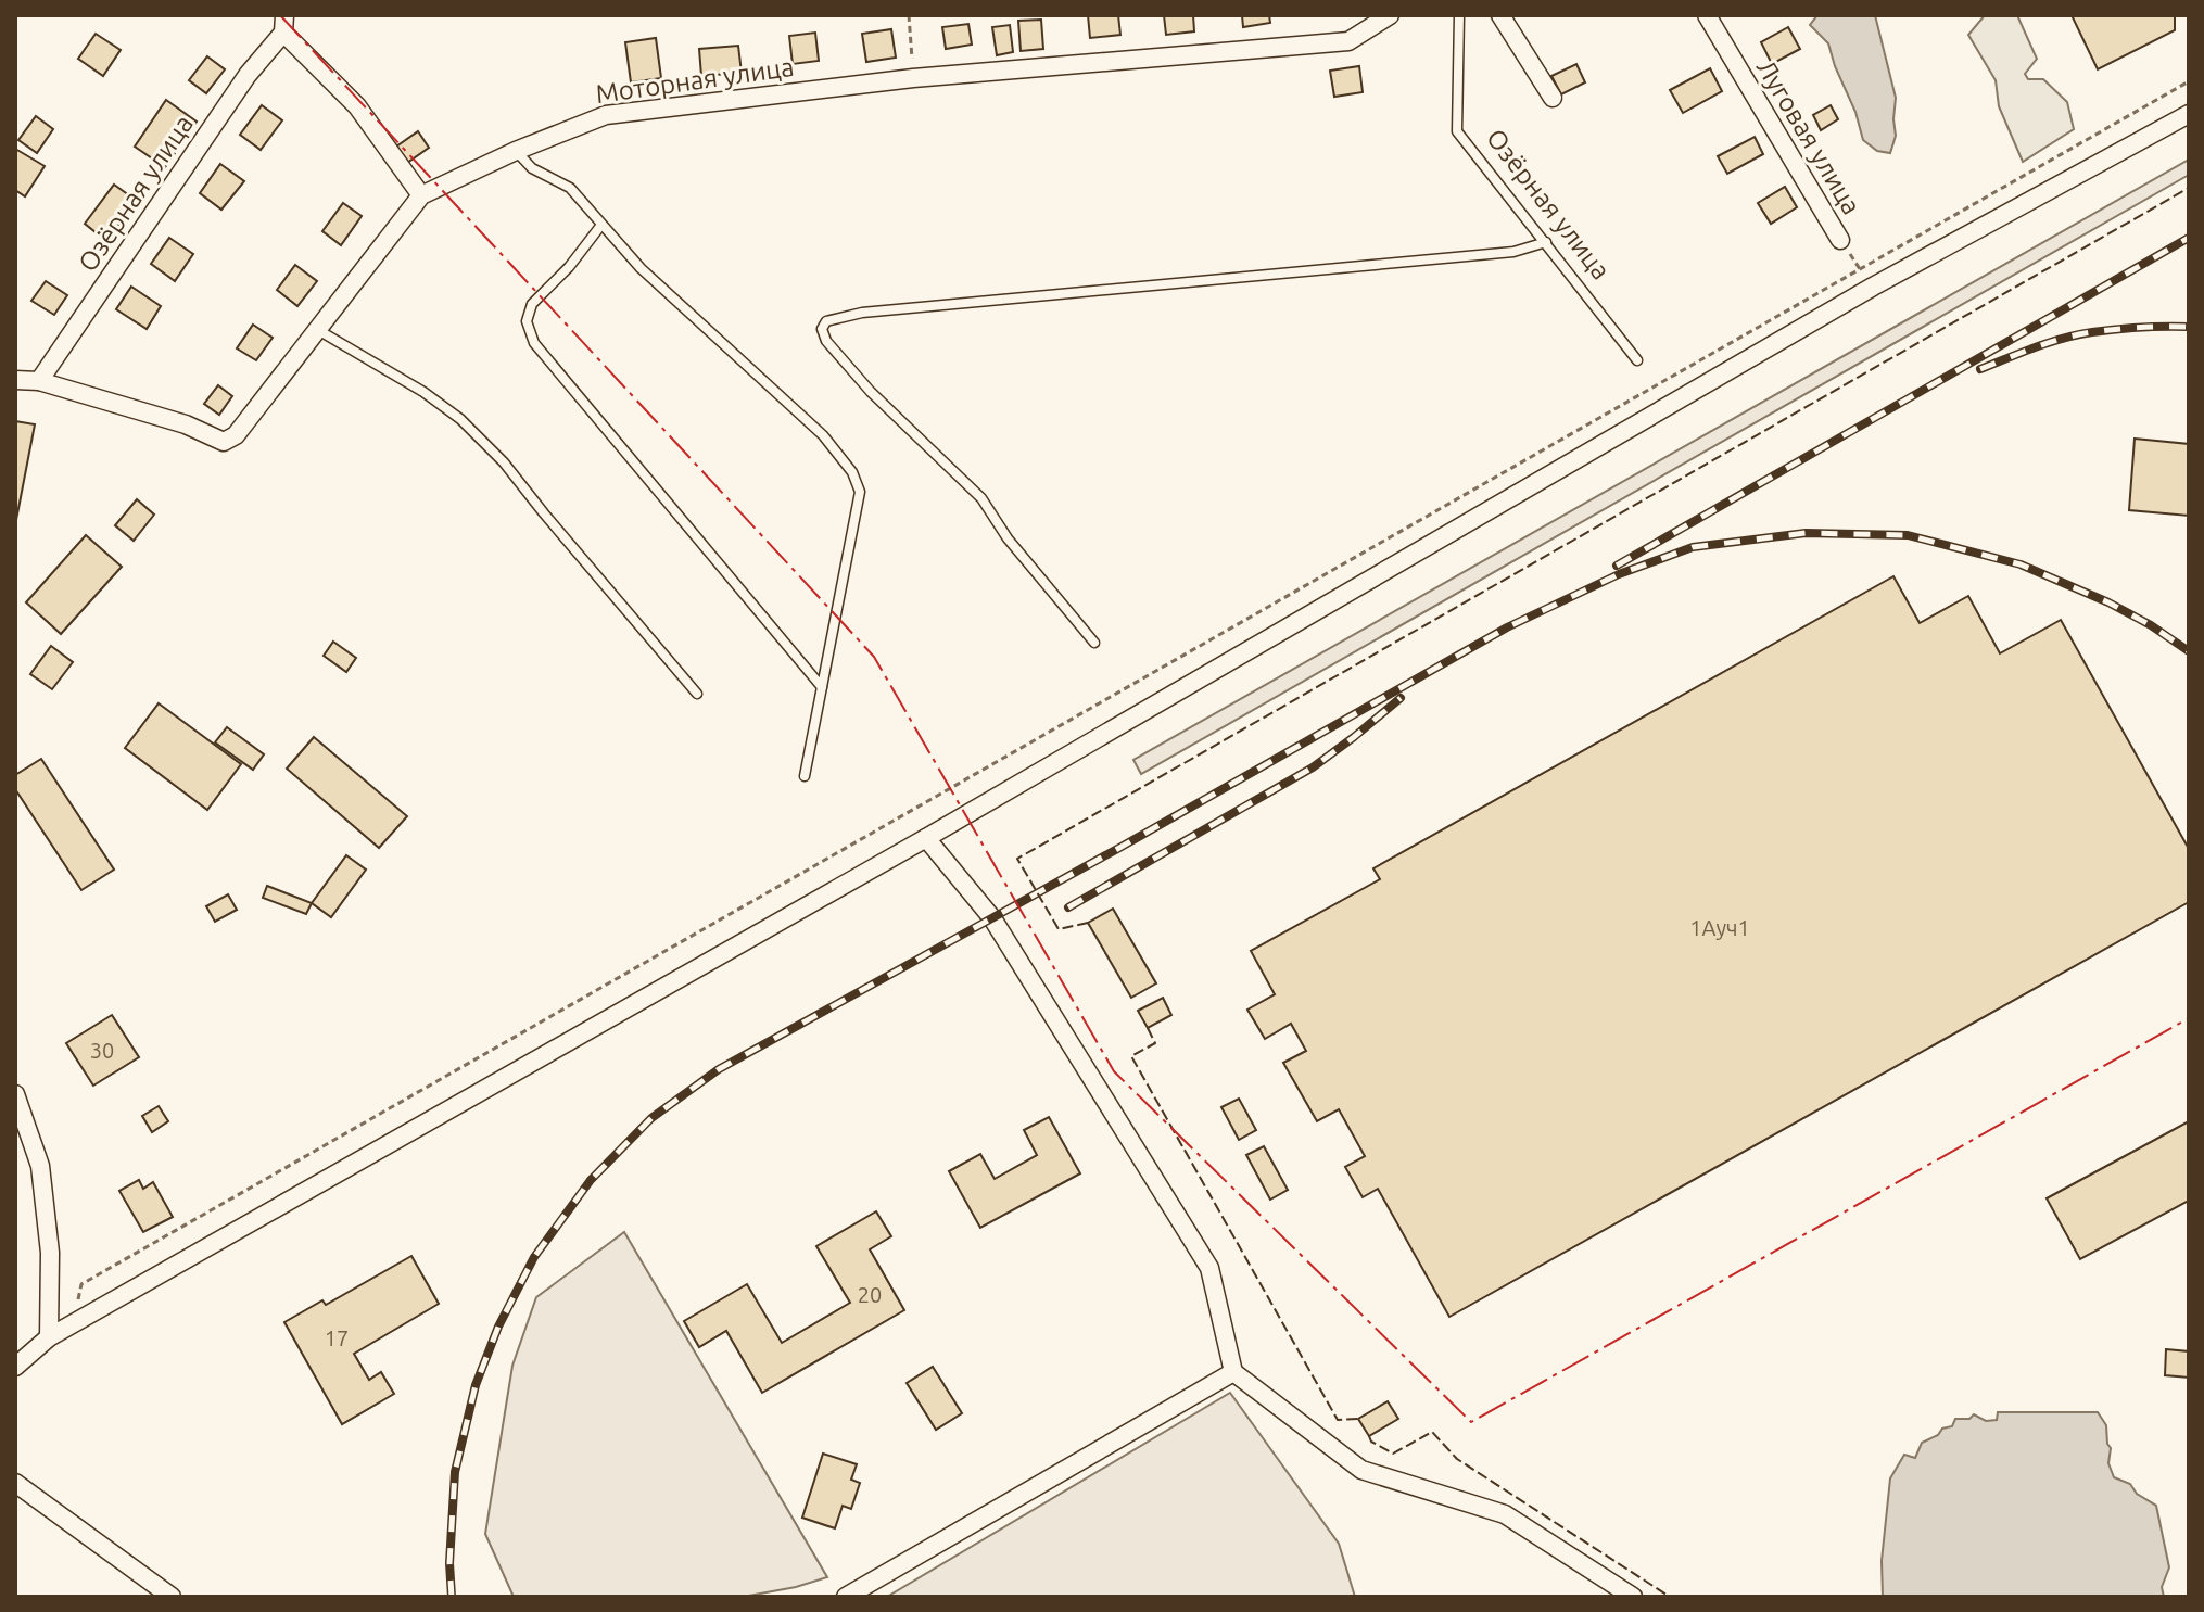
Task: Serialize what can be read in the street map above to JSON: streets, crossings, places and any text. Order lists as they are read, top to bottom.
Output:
{
  "streets": {
    "street": ["Моторная улица", "Луговая улица", "Озёрная улица"]
  },
  "crossings": [
    ["Моторная улица", "Озёрная улица"]
  ],
  "house_numbers": [
    "1Ауч1",
    "30",
    "20",
    "17"
  ]
}
